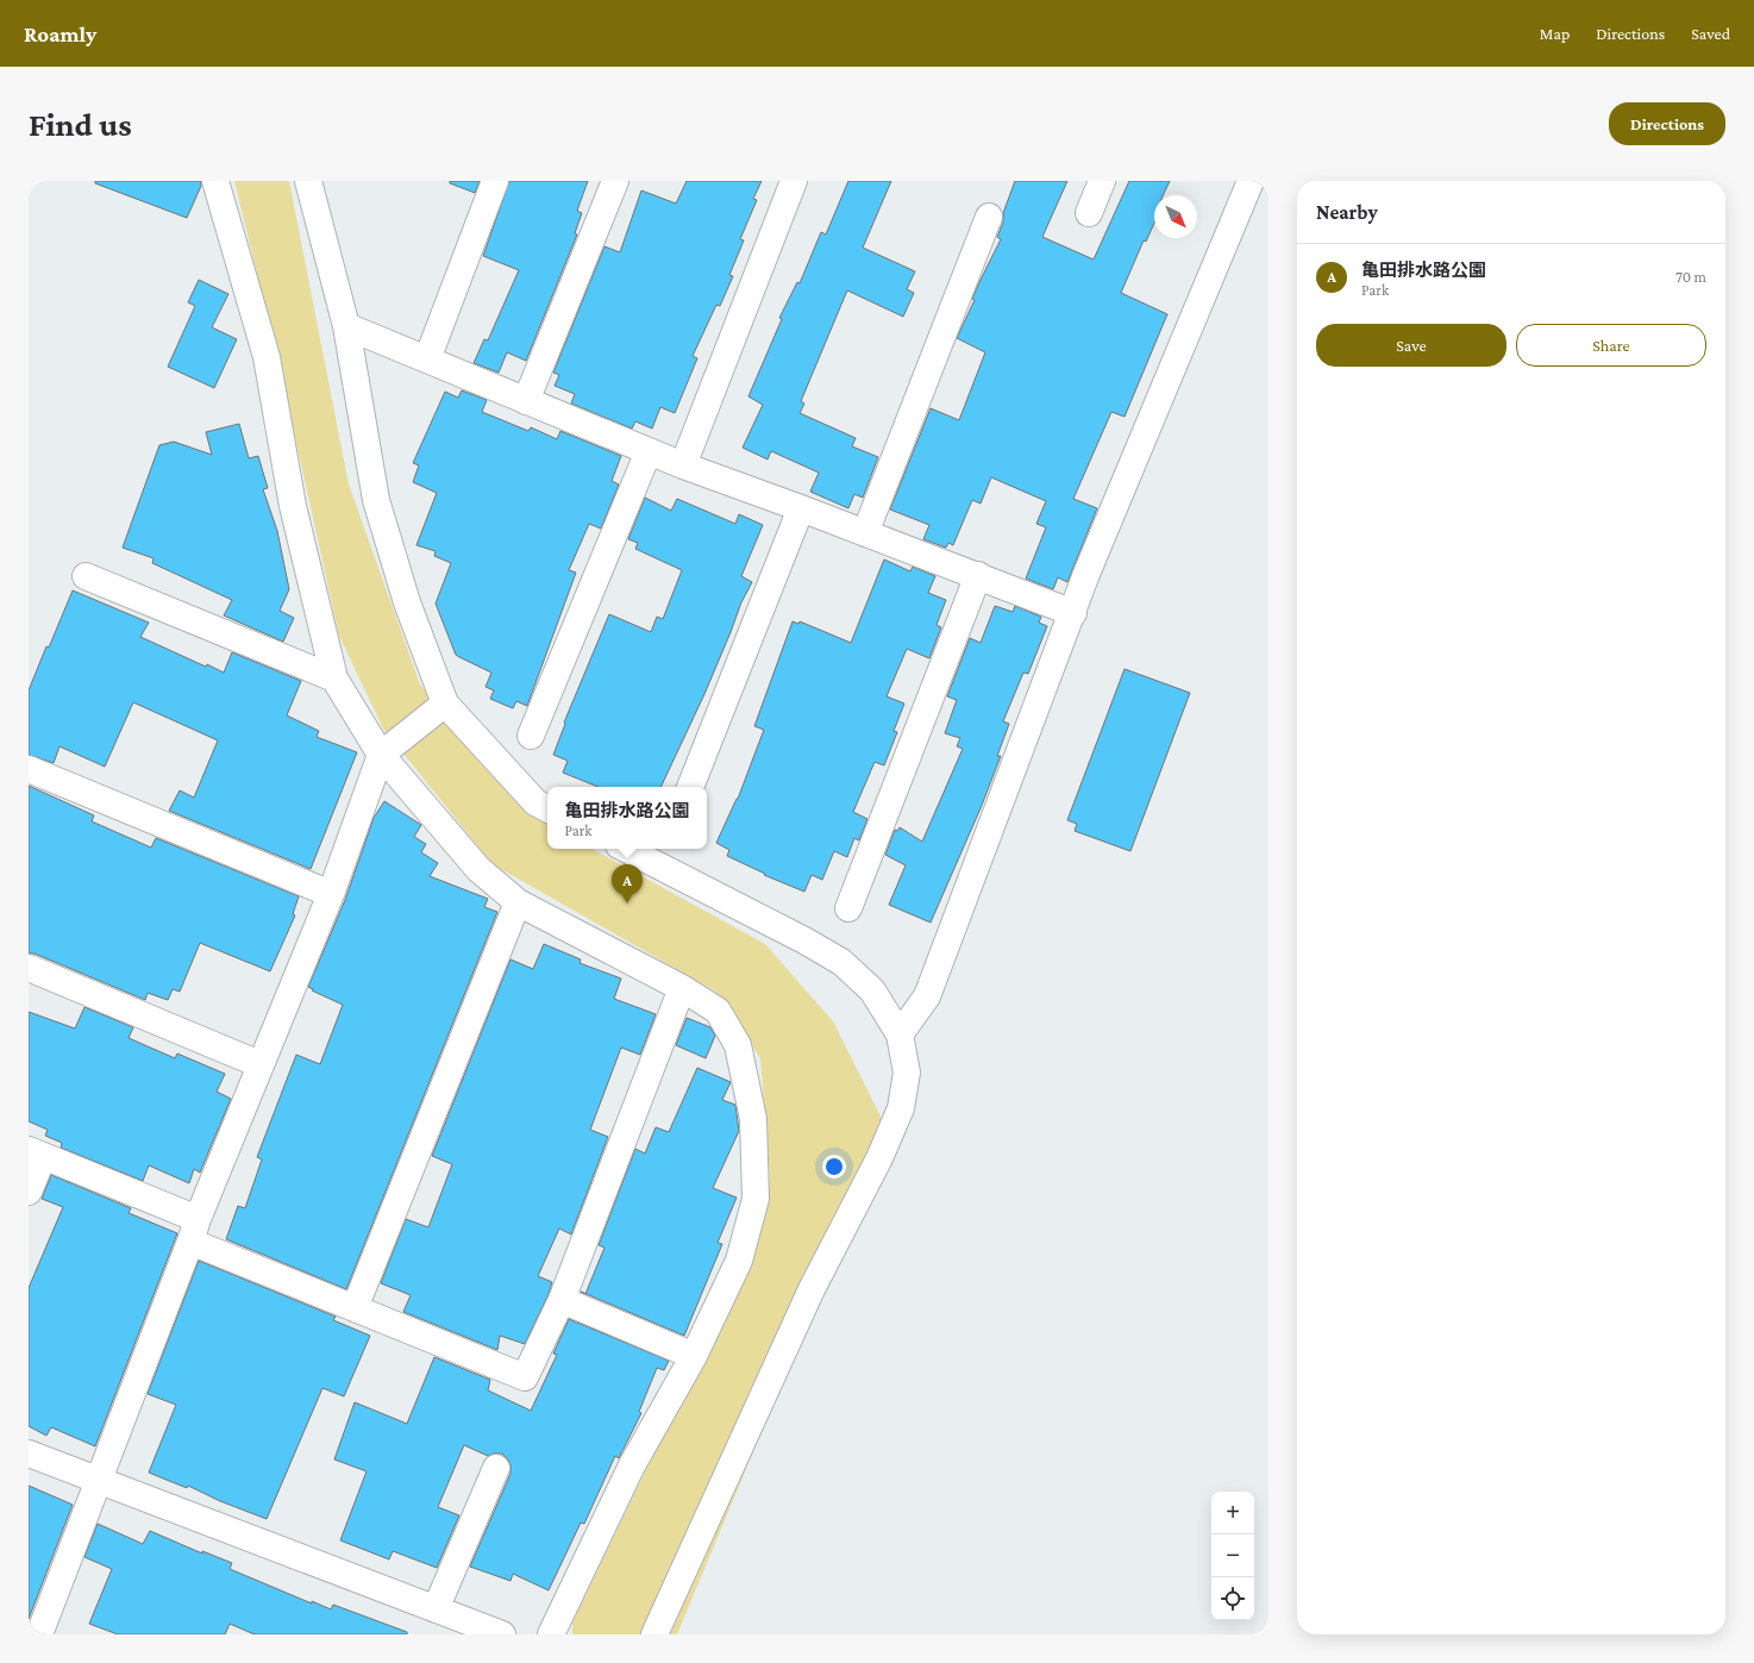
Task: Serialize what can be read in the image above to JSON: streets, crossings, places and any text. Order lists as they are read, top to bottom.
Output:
{
  "north": "bottom right",
  "page": {
    "header": "Roamly",
    "nav": ["Map", "Directions", "Saved"],
    "buttons": [
      "Directions",
      ["Save", "Share"]
    ],
    "title": "Find us",
    "heading": "Nearby",
    "list": [
      {
        "mark": "A",
        "name": "亀田排水路公園",
        "note": "Park",
        "value": "70 m"
      }
    ],
    "popup": ["亀田排水路公園", "Park"],
    "pins": "A",
    "map_buttons": ["+", "−"]
  }
}
